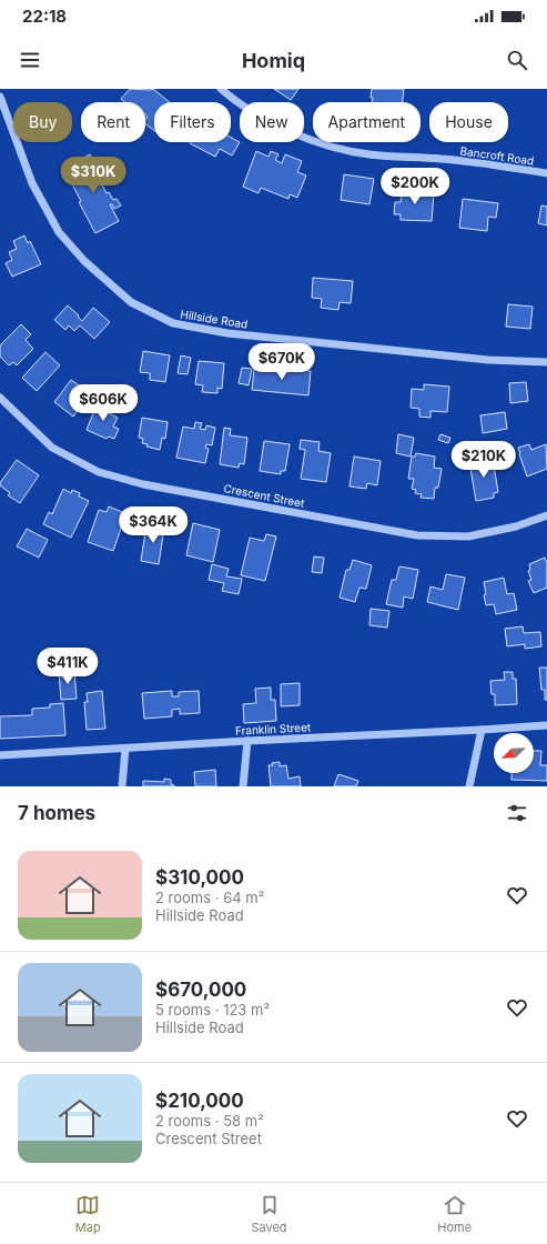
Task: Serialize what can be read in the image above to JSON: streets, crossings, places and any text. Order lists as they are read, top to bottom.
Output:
{
  "streets": {
    "street": [
      "Bancroft Road",
      "Hillside Road",
      "Crescent Street",
      "Franklin Street"
    ]
  },
  "north": "bottom left",
  "page": {
    "status": "22:18",
    "header": "Homiq",
    "chip": [
      "Buy",
      "Rent",
      "Filters",
      "New",
      "Apartment",
      "House"
    ],
    "price": [
      "$310K",
      "$200K",
      "$670K",
      "$606K",
      "$210K",
      "$364K",
      "$411K"
    ],
    "heading": "7 homes",
    "list": [
      {
        "name": "$310,000",
        "note": "2 rooms · 64 m² · Hillside Road"
      },
      {
        "name": "$670,000",
        "note": "5 rooms · 123 m² · Hillside Road"
      },
      {
        "name": "$210,000",
        "note": "2 rooms · 58 m² · Crescent Street"
      }
    ],
    "tabs": ["Map", "Saved", "Home"]
  }
}
